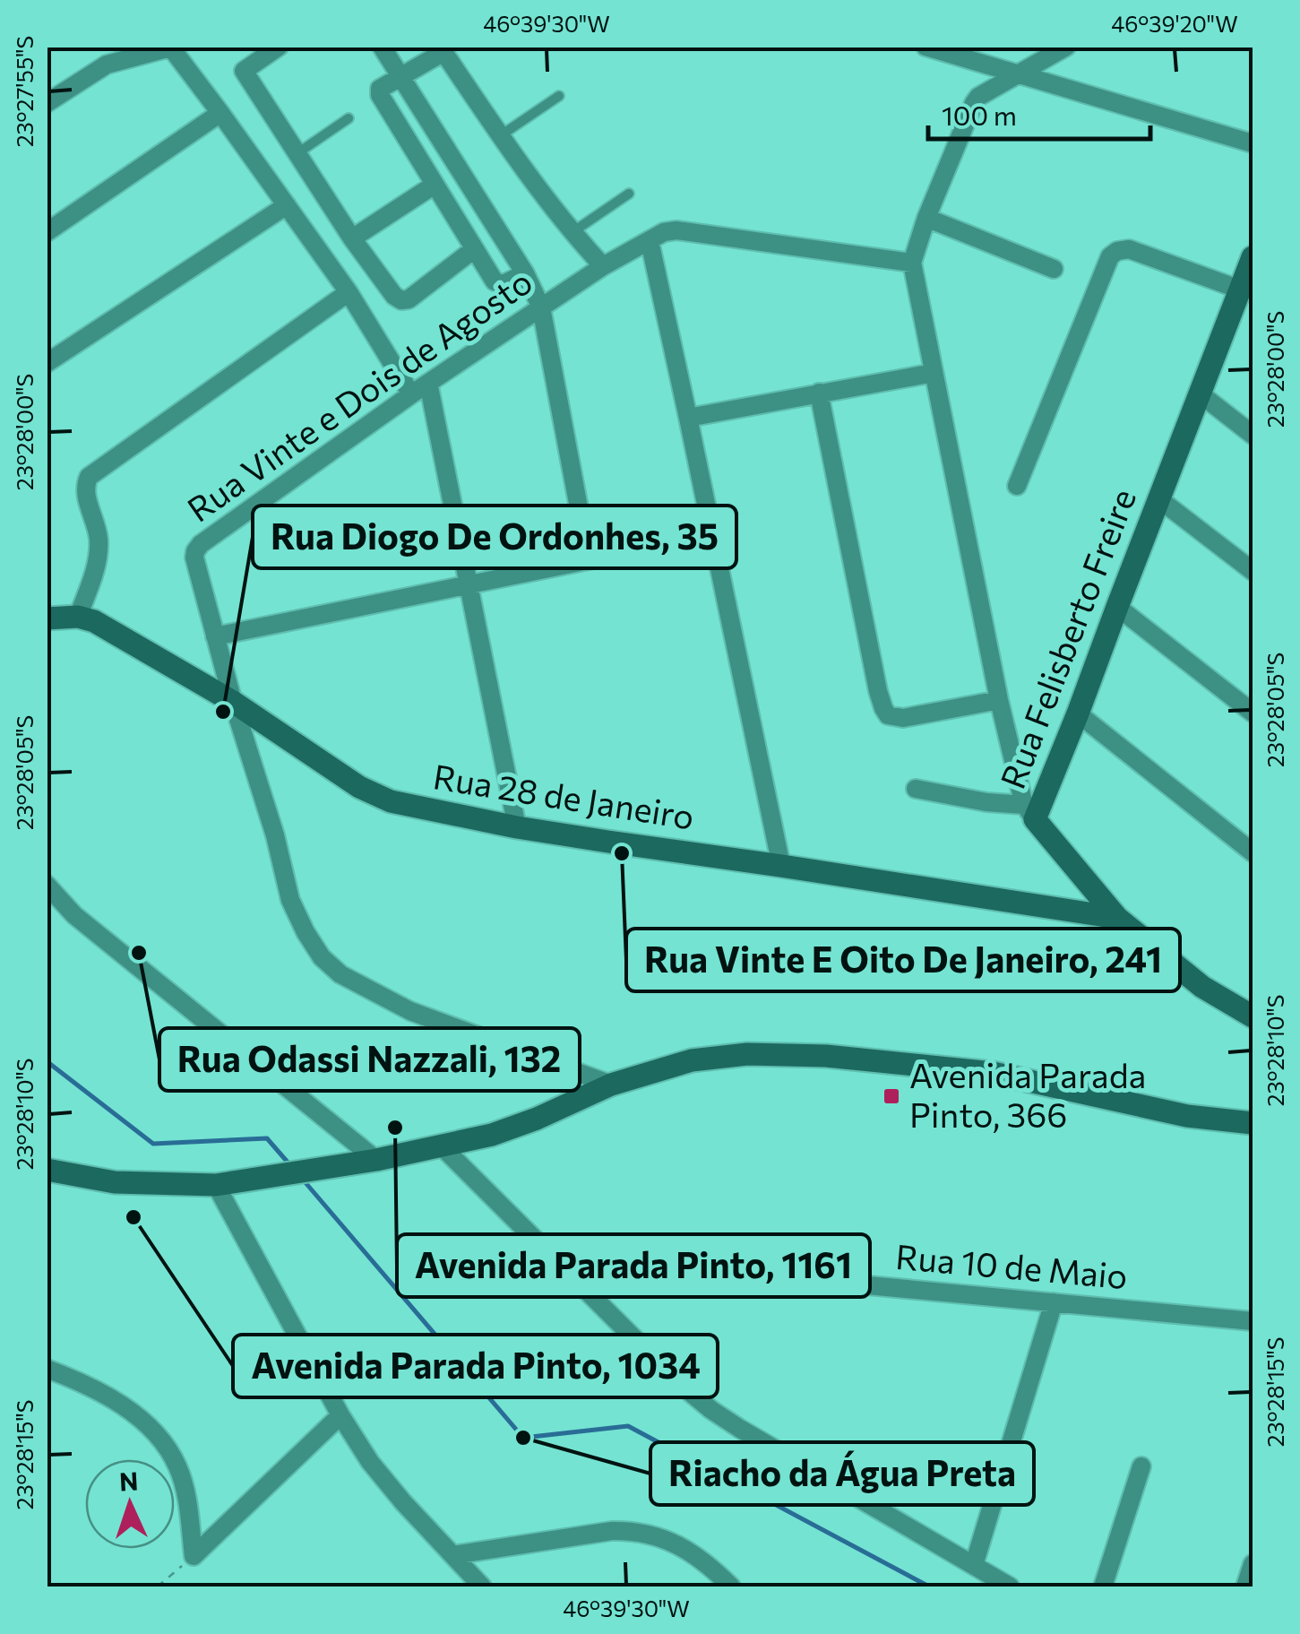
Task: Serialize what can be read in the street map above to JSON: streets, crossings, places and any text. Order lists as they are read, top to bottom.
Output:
{
  "streets": {
    "street": [
      "Rua Vinte e Dois de Agosto",
      "Rua Felisberto Freire",
      "Rua 28 de Janeiro",
      "Rua 10 de Maio"
    ]
  },
  "crossings": [
    ["Rua Vinte e Dois de Agosto", "Rua 28 de Janeiro"],
    ["Rua Felisberto Freire", "Rua 28 de Janeiro"]
  ],
  "places": {
    "other": [
      "Rua Diogo De Ordonhes, 35",
      "Rua Vinte E Oito De Janeiro, 241",
      "Rua Odassi Nazzali, 132",
      "Avenida Parada Pinto, 1161",
      "Avenida Parada Pinto, 1034",
      "Riacho da Água Preta"
    ],
    "transit": ["Avenida Parada Pinto, 366"]
  },
  "scale_bar": "100 m",
  "north": "top",
  "coordinates": [
    "46°39'30\"W",
    "46°39'20\"W",
    "23°27'55\"S",
    "23°28'00\"S",
    "23°28'05\"S",
    "23°28'10\"S",
    "23°28'15\"S"
  ]
}
